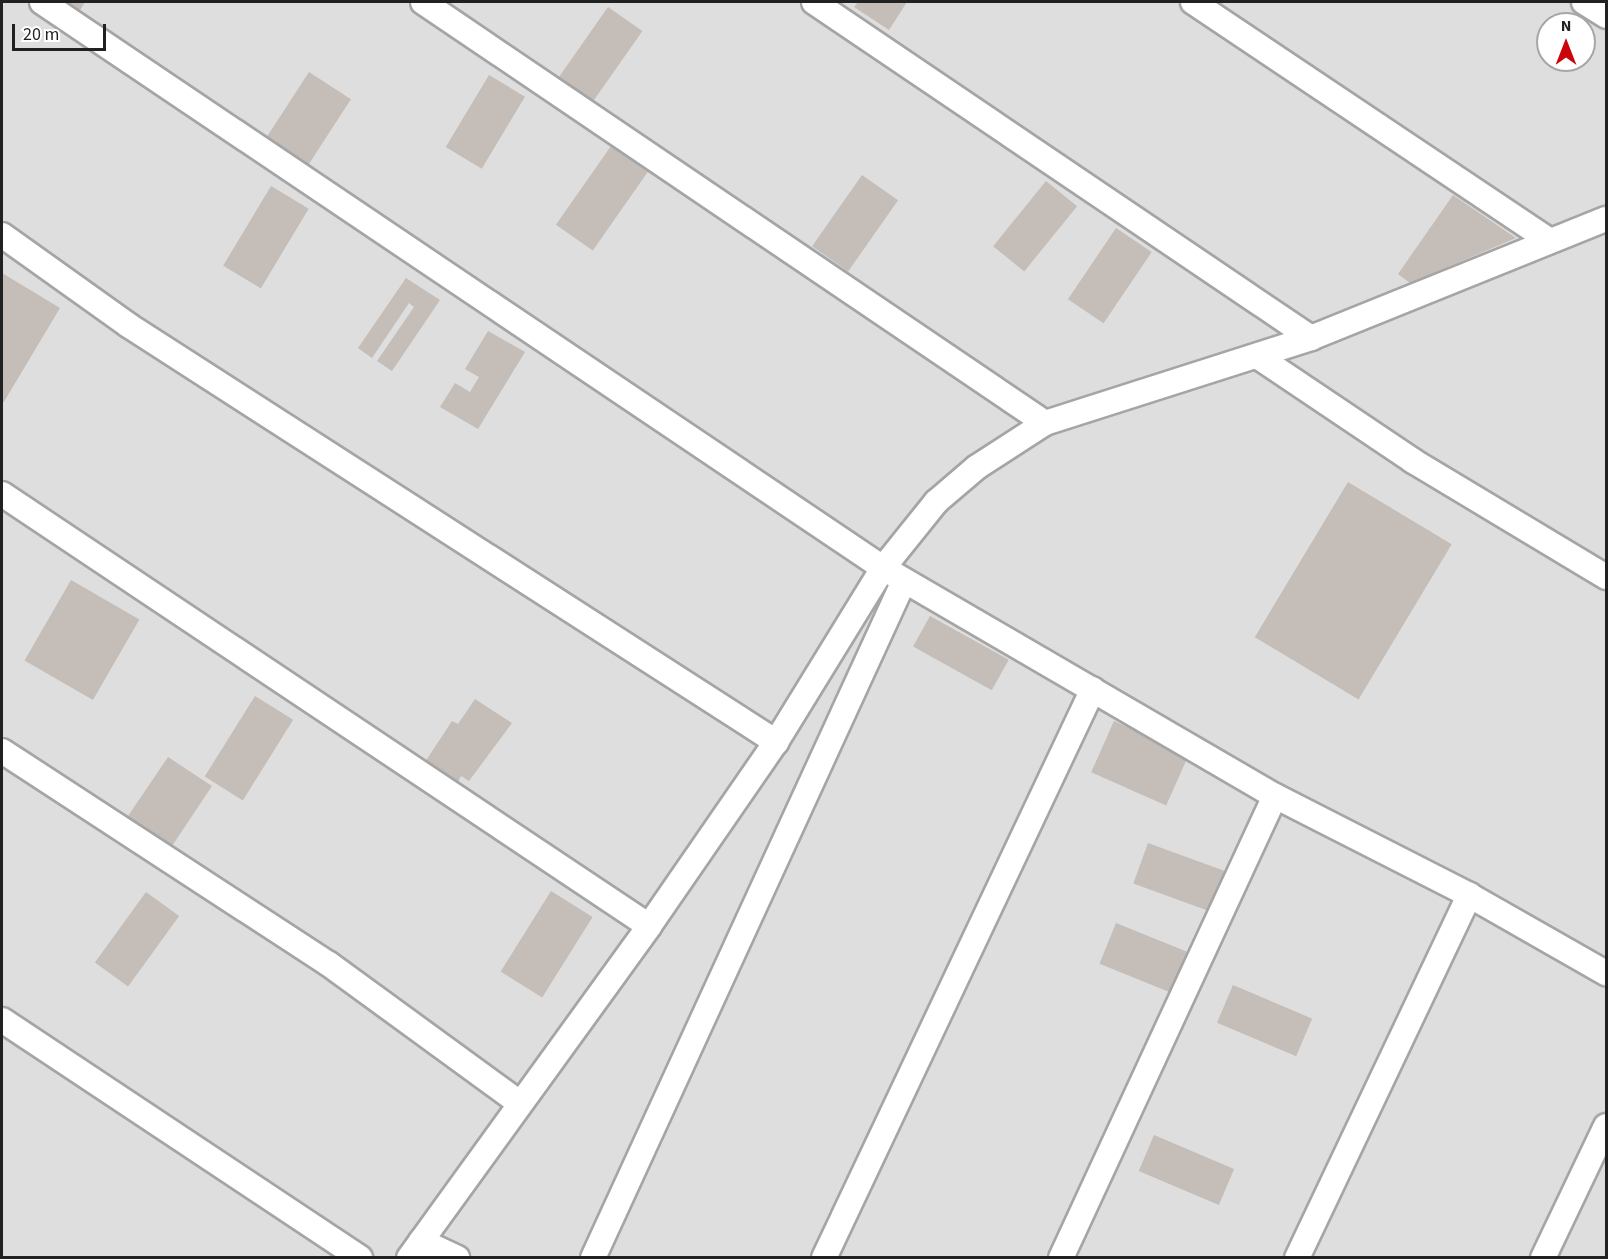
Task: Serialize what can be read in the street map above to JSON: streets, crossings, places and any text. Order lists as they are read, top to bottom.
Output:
{
  "scale_bar": "20 m",
  "north": "top"
}
